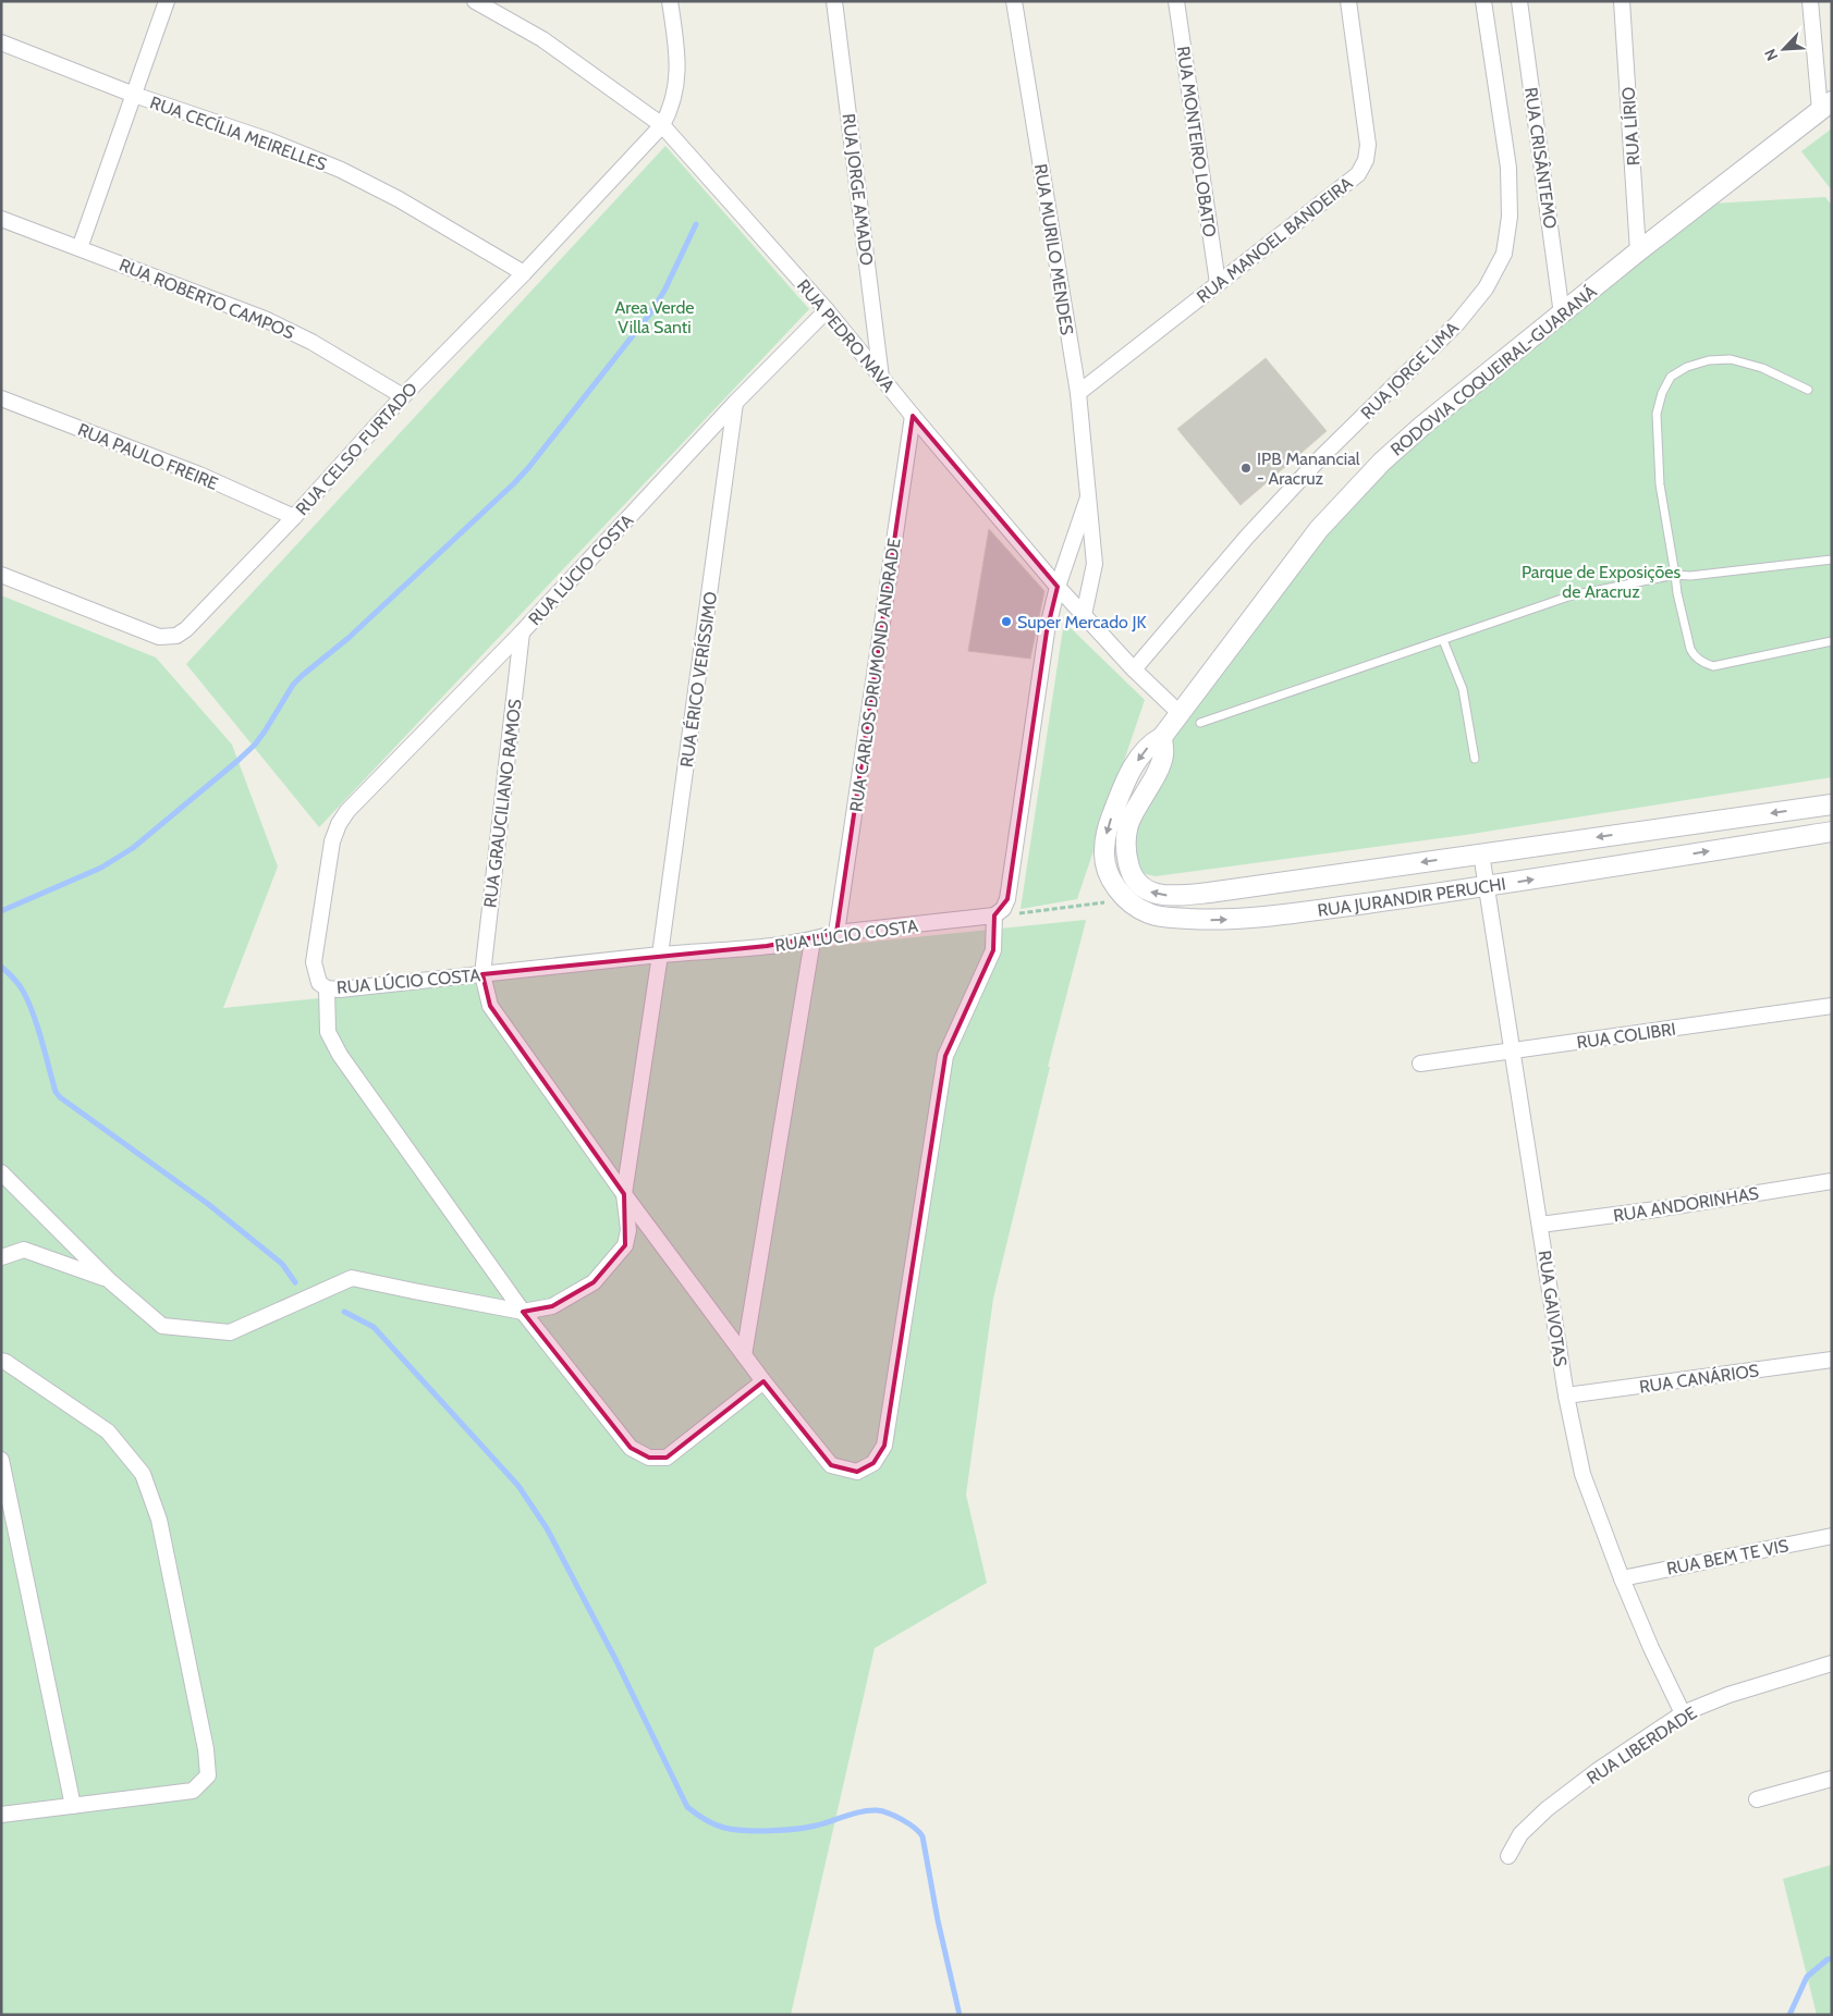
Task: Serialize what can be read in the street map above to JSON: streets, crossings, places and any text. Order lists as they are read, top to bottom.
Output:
{
  "streets": {
    "street": [
      "RUA LÍRIO",
      "RUA CECÍLIA MEIRELLES",
      "RUA MONTEIRO LOBATO",
      "RUA CRISÂNTEMO",
      "RUA JORGE AMADO",
      "RUA MANOEL BANDEIRA",
      "RUA MURILO MENDES",
      "RUA ROBERTO CAMPOS",
      "RUA PEDRO NAVA",
      "RUA JORGE LIMA",
      "RODOVIA COQUEIRAL-GUARANÁ",
      "RUA CELSO FURTADO",
      "RUA PAULO FREIRE",
      "RUA LÚCIO COSTA",
      "RUA CARLOS DRUMOND ANDRADE",
      "RUA ÉRICO VERÍSSIMO",
      "RUA GRAUCILIANO RAMOS",
      "RUA JURANDIR PERUCHI",
      "RUA COLIBRI",
      "RUA ANDORINHAS",
      "RUA GAIVOTAS",
      "RUA CANÁRIOS",
      "RUA BEM TE VIS",
      "RUA LIBERDADE"
    ]
  },
  "crossings": [
    ["RUA LÍRIO", "RODOVIA COQUEIRAL-GUARANÁ"],
    ["RUA CECÍLIA MEIRELLES", "RUA CELSO FURTADO"],
    ["RUA MONTEIRO LOBATO", "RUA MANOEL BANDEIRA"],
    ["RUA CRISÂNTEMO", "RODOVIA COQUEIRAL-GUARANÁ"],
    ["RUA JORGE AMADO", "RUA PEDRO NAVA"],
    ["RUA MANOEL BANDEIRA", "RUA MURILO MENDES"],
    ["RUA MURILO MENDES", "RUA PEDRO NAVA"],
    ["RUA ROBERTO CAMPOS", "RUA CELSO FURTADO"],
    ["RUA PEDRO NAVA", "RUA JORGE LIMA"],
    ["RUA PEDRO NAVA", "RODOVIA COQUEIRAL-GUARANÁ"],
    ["RUA PEDRO NAVA", "RUA CELSO FURTADO"],
    ["RUA PEDRO NAVA", "RUA LÚCIO COSTA"],
    ["RUA PEDRO NAVA", "RUA CARLOS DRUMOND ANDRADE"],
    ["RODOVIA COQUEIRAL-GUARANÁ", "RUA JURANDIR PERUCHI"],
    ["RUA CELSO FURTADO", "RUA PAULO FREIRE"],
    ["RUA LÚCIO COSTA", "RUA CARLOS DRUMOND ANDRADE"],
    ["RUA LÚCIO COSTA", "RUA ÉRICO VERÍSSIMO"],
    ["RUA LÚCIO COSTA", "RUA GRAUCILIANO RAMOS"],
    ["RUA JURANDIR PERUCHI", "RUA GAIVOTAS"],
    ["RUA COLIBRI", "RUA GAIVOTAS"],
    ["RUA ANDORINHAS", "RUA GAIVOTAS"],
    ["RUA GAIVOTAS", "RUA CANÁRIOS"],
    ["RUA GAIVOTAS", "RUA BEM TE VIS"],
    ["RUA GAIVOTAS", "RUA LIBERDADE"]
  ],
  "parks": ["Area Verde Villa Santi", "Parque de Exposições de Aracruz"],
  "places": ["IPB Manancial - Aracruz", "Super Mercado JK"],
  "north": "bottom left"
}
